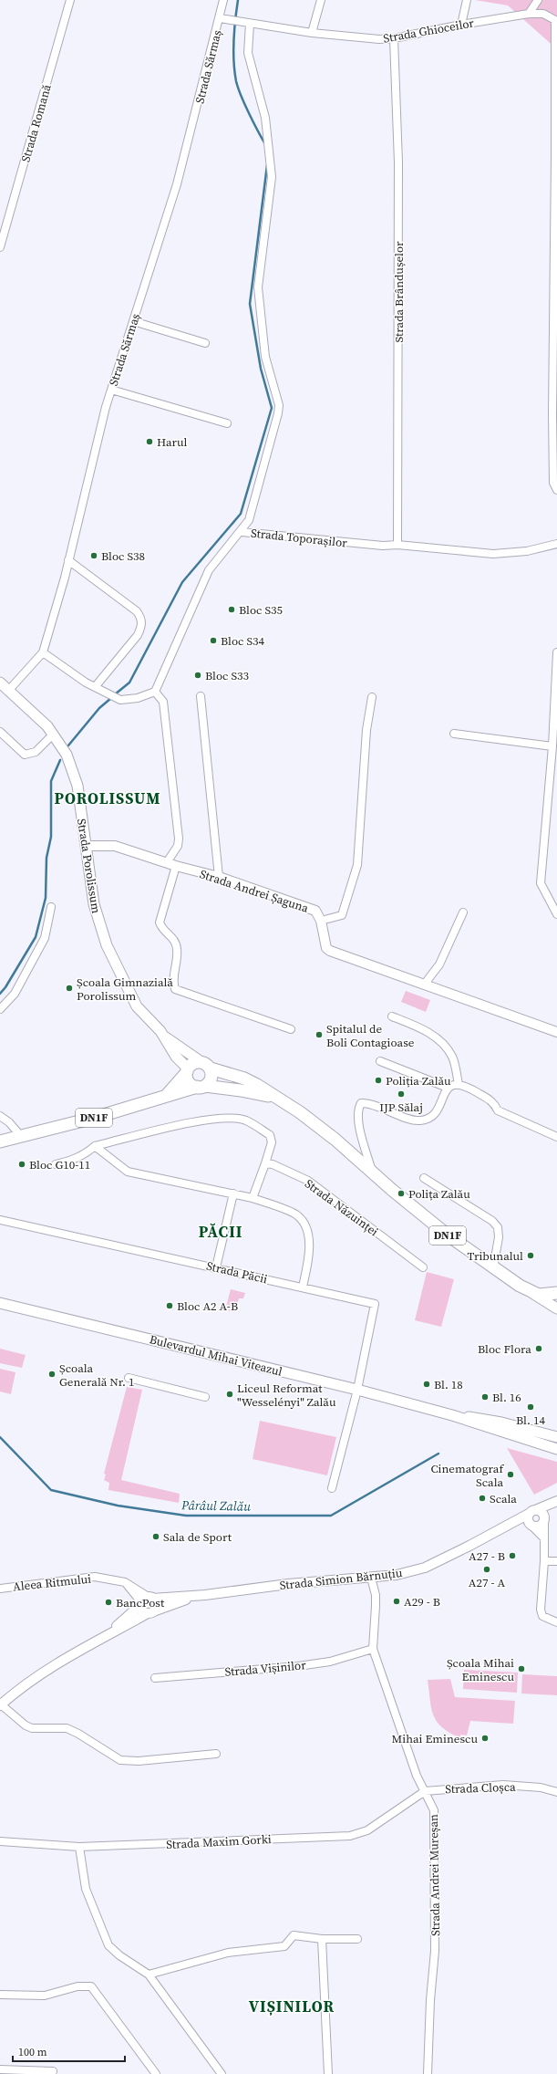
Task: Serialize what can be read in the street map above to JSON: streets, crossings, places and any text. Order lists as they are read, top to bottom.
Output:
{
  "streets": {
    "main road": ["Strada Porolissum", "DN1F", "Bulevardul Mihai Viteazul"],
    "street": [
      "Strada Ghioceilor",
      "Strada Sărmaș",
      "Strada Romană",
      "Strada Brândușelor",
      "Strada Toporașilor",
      "Strada Andrei Șaguna",
      "Strada Năzuinței",
      "Strada Păcii",
      "Strada Simion Bărnuțiu",
      "Aleea Ritmului",
      "Strada Vișinilor",
      "Strada Cloșca",
      "Strada Maxim Gorki",
      "Strada Andrei Mureșan"
    ]
  },
  "crossings": [
    ["Strada Ghioceilor", "Strada Sărmaș"],
    ["Strada Ghioceilor", "Strada Brândușelor"],
    ["Strada Sărmaș", "Strada Porolissum"],
    ["Strada Brândușelor", "Strada Toporașilor"],
    ["Strada Porolissum", "Strada Andrei Șaguna"],
    ["Strada Porolissum", "DN1F"],
    ["Strada Păcii", "Bulevardul Mihai Viteazul"],
    ["Strada Simion Bărnuțiu", "Aleea Ritmului"],
    ["Strada Simion Bărnuțiu", "Strada Andrei Mureșan"],
    ["Strada Vișinilor", "Strada Andrei Mureșan"],
    ["Strada Cloșca", "Strada Maxim Gorki"],
    ["Strada Cloșca", "Strada Andrei Mureșan"],
    ["Strada Maxim Gorki", "Strada Andrei Mureșan"]
  ],
  "districts": ["POROLISSUM", "PĂCII", "VIȘINILOR"],
  "water": ["Pârâul Zalău"],
  "places": [
    "Harul",
    "Bloc S38",
    "Bloc S35",
    "Bloc S34",
    "Bloc S33",
    "Școala Gimnazială Porolissum",
    "Spitalul de Boli Contagioase",
    "Poliția Zalău",
    "IJP Sălaj",
    "Bloc G10-11",
    "Polița Zalău",
    "Tribunalul",
    "Bloc A2 A-B",
    "Bloc Flora",
    "Școala Generală Nr. 1",
    "Bl. 18",
    "Liceul Reformat \"Wesselényi\" Zalău",
    "Bl. 16",
    "Bl. 14",
    "Cinematograf Scala",
    "Scala",
    "Sala de Sport",
    "A27 - B",
    "A27 - A",
    "A29 - B",
    "BancPost",
    "Școala Mihai Eminescu",
    "Mihai Eminescu"
  ],
  "scale_bar": "100 m"
}
